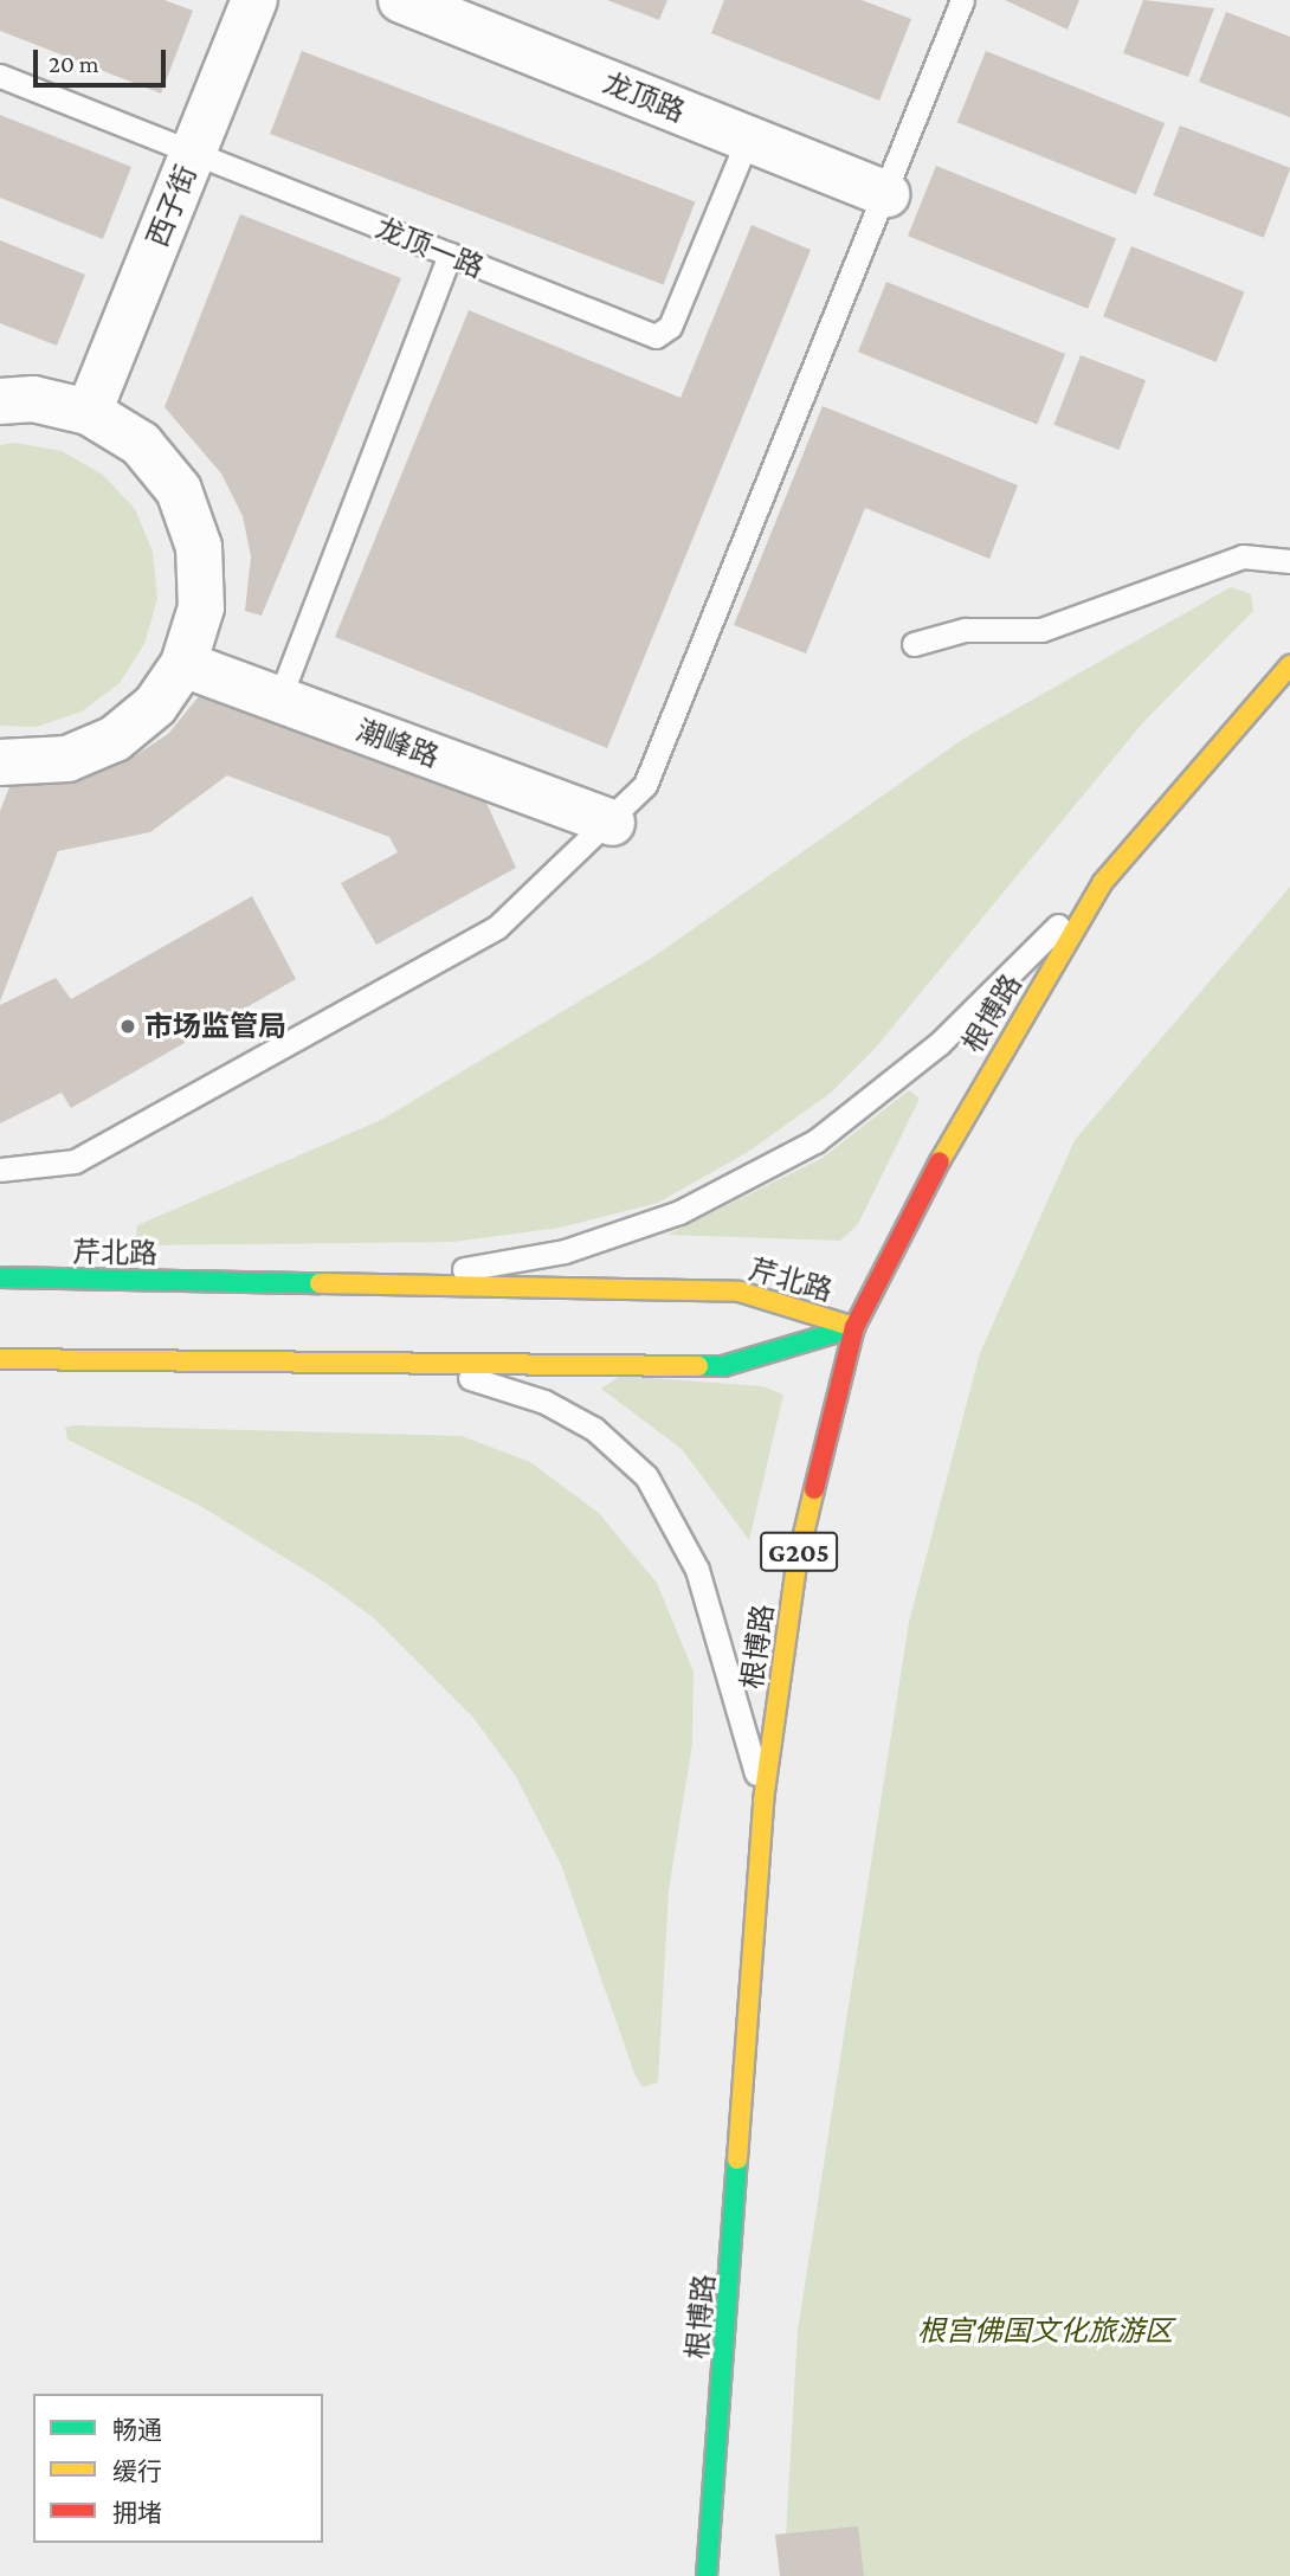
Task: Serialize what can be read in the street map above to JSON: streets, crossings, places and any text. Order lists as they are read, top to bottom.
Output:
{
  "streets": {
    "main road": ["根博路", "芹北路", "G205"],
    "street": ["龙顶路", "西子街", "潮峰路"],
    "lane": ["龙顶一路"]
  },
  "crossings": [
    ["龙顶路", "龙顶一路"],
    ["西子街", "龙顶一路"],
    ["根博路", "芹北路"]
  ],
  "parks": ["根宫佛国文化旅游区"],
  "places": ["市场监管局"],
  "legend": ["畅通", "缓行", "拥堵"],
  "scale_bar": "20 m"
}
